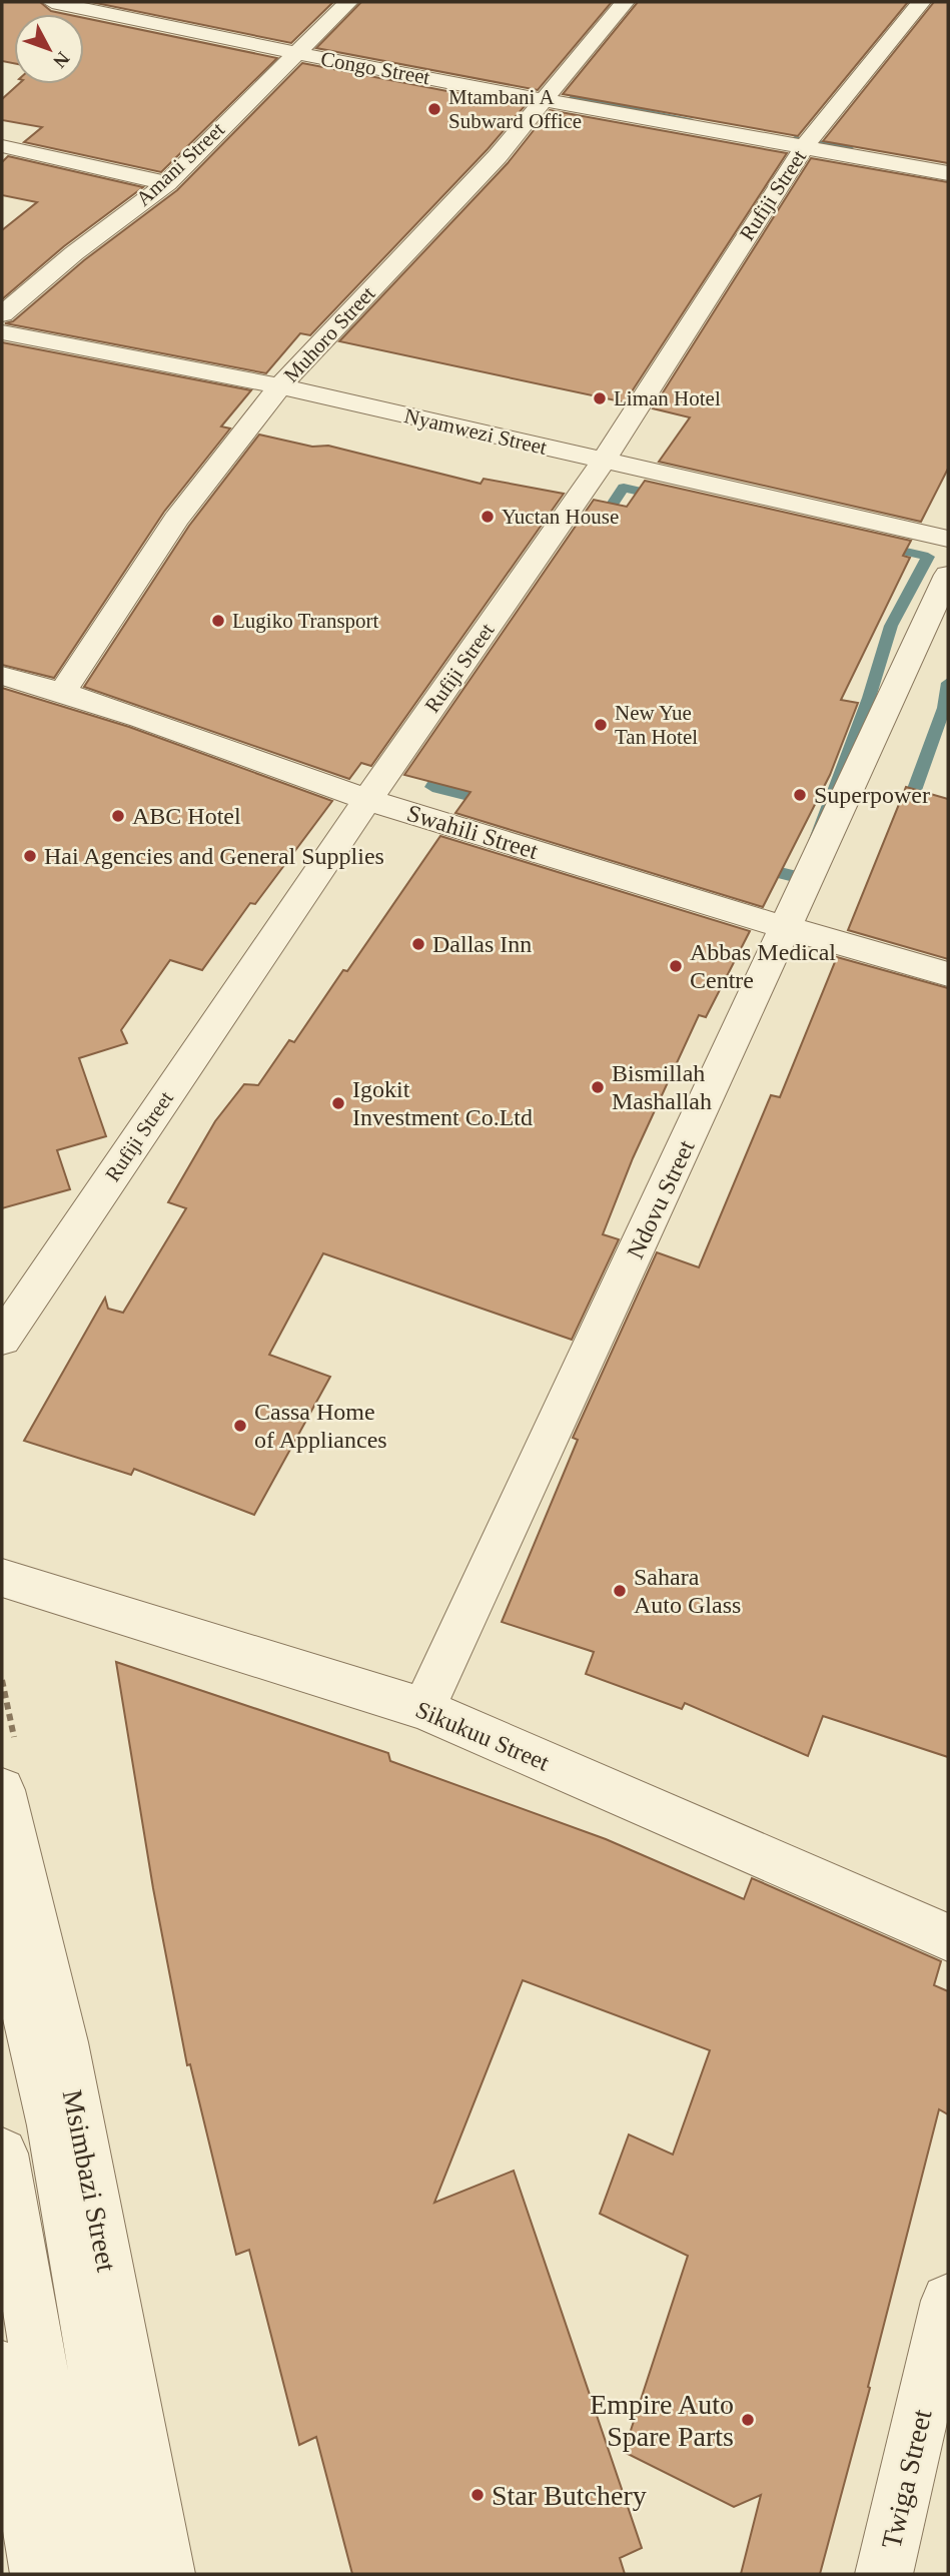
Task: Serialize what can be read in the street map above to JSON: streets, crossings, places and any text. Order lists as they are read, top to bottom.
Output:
{
  "streets": {
    "street": [
      "Congo Street",
      "Amani Street",
      "Rufiji Street",
      "Muhoro Street",
      "Nyamwezi Street",
      "Swahili Street",
      "Ndovu Street",
      "Sikukuu Street",
      "Msimbazi Street",
      "Twiga Street"
    ]
  },
  "crossings": [
    ["Congo Street", "Amani Street"],
    ["Congo Street", "Rufiji Street"],
    ["Congo Street", "Muhoro Street"],
    ["Rufiji Street", "Nyamwezi Street"],
    ["Rufiji Street", "Swahili Street"],
    ["Muhoro Street", "Nyamwezi Street"],
    ["Muhoro Street", "Swahili Street"],
    ["Swahili Street", "Ndovu Street"],
    ["Ndovu Street", "Sikukuu Street"]
  ],
  "places": [
    "Mtambani A Subward Office",
    "Liman Hotel",
    "Yuctan House",
    "Lugiko Transport",
    "New Yue Tan Hotel",
    "Superpower",
    "ABC Hotel",
    "Hai Agencies and General Supplies",
    "Dallas Inn",
    "Abbas Medical Centre",
    "Bismillah Mashallah",
    "Igokit Investment Co.Ltd",
    "Cassa Home of Appliances",
    "Sahara Auto Glass",
    "Empire Auto Spare Parts",
    "Star Butchery"
  ],
  "north": "bottom right"
}
